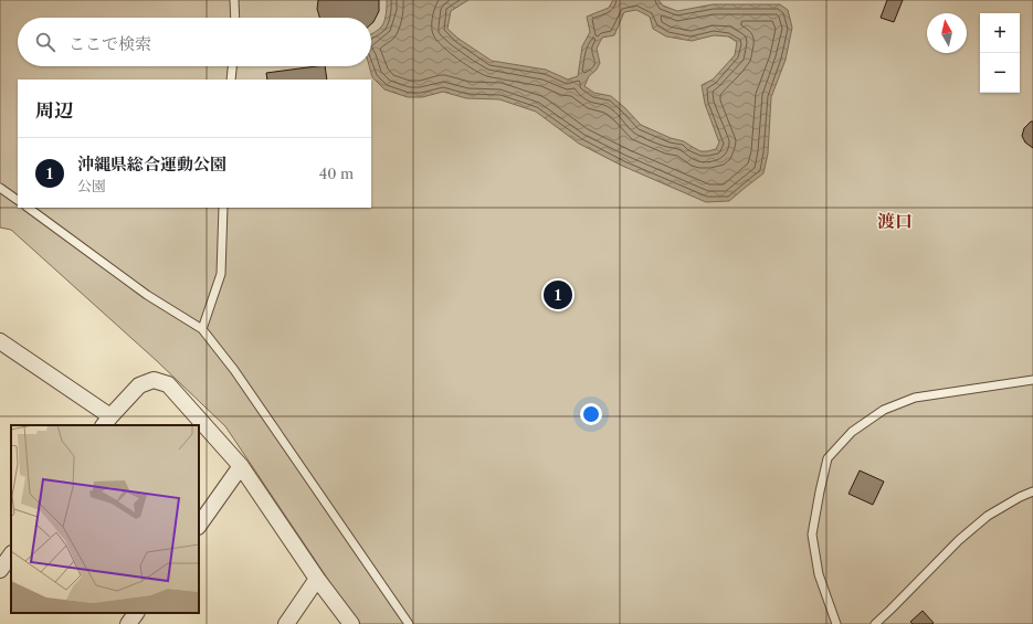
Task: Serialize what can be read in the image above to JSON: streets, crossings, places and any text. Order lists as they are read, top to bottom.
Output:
{
  "districts": ["渡口"],
  "north": "top",
  "page": {
    "map_buttons": ["+", "−"],
    "search": "ここで検索",
    "heading": "周辺",
    "list": [
      {
        "mark": "1",
        "name": "沖縄県総合運動公園",
        "note": "公園",
        "value": "40 m"
      }
    ],
    "pins": "1"
  }
}
